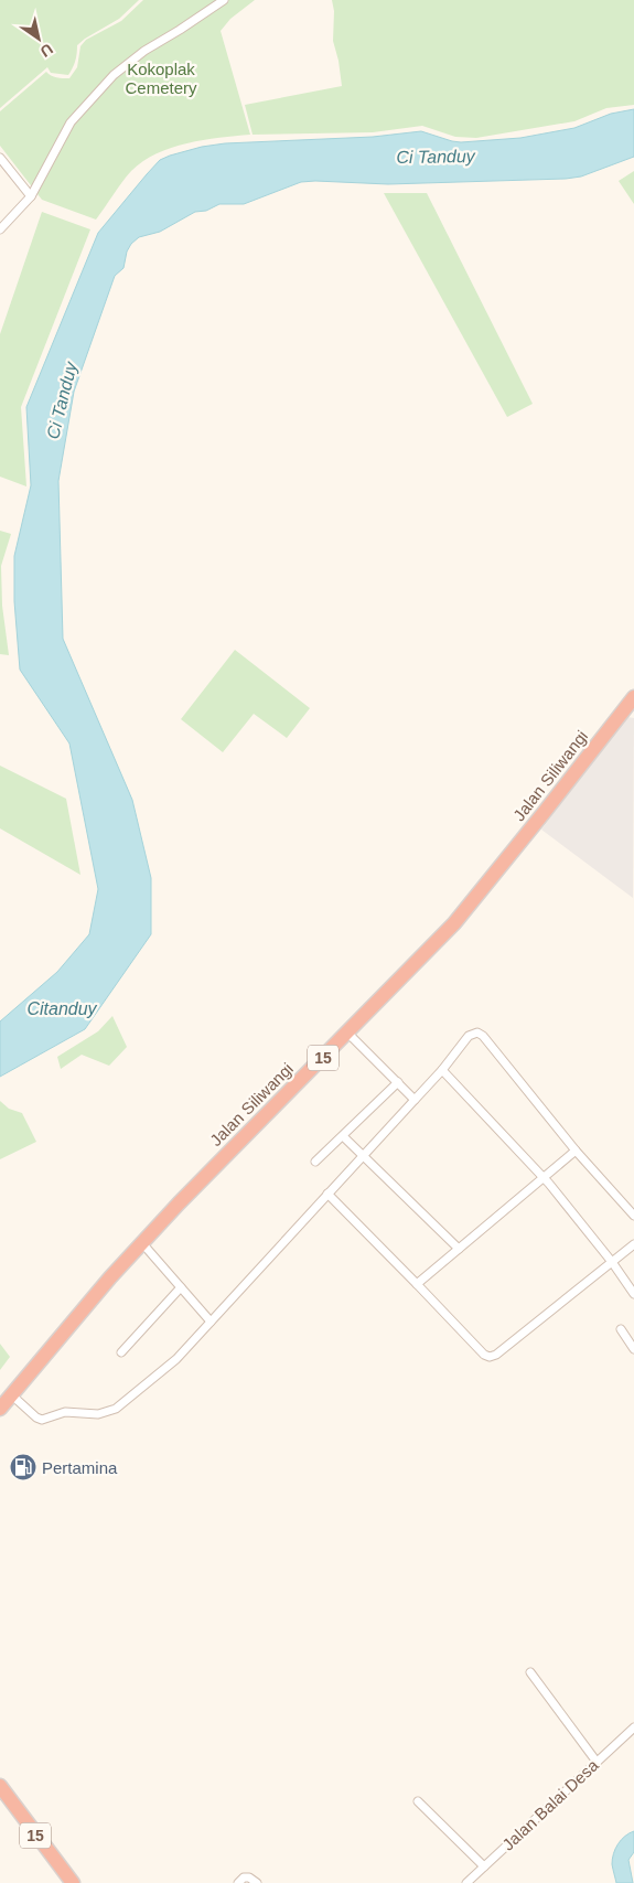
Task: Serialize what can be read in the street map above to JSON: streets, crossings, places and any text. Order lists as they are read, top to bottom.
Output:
{
  "streets": {
    "highway": ["Jalan Siliwangi", "15"],
    "street": ["Jalan Balai Desa"]
  },
  "water": ["Ci Tanduy", "Citanduy"],
  "parks": ["Kokoplak Cemetery"],
  "places": {
    "fuel station": ["Pertamina"]
  },
  "north": "bottom right"
}
